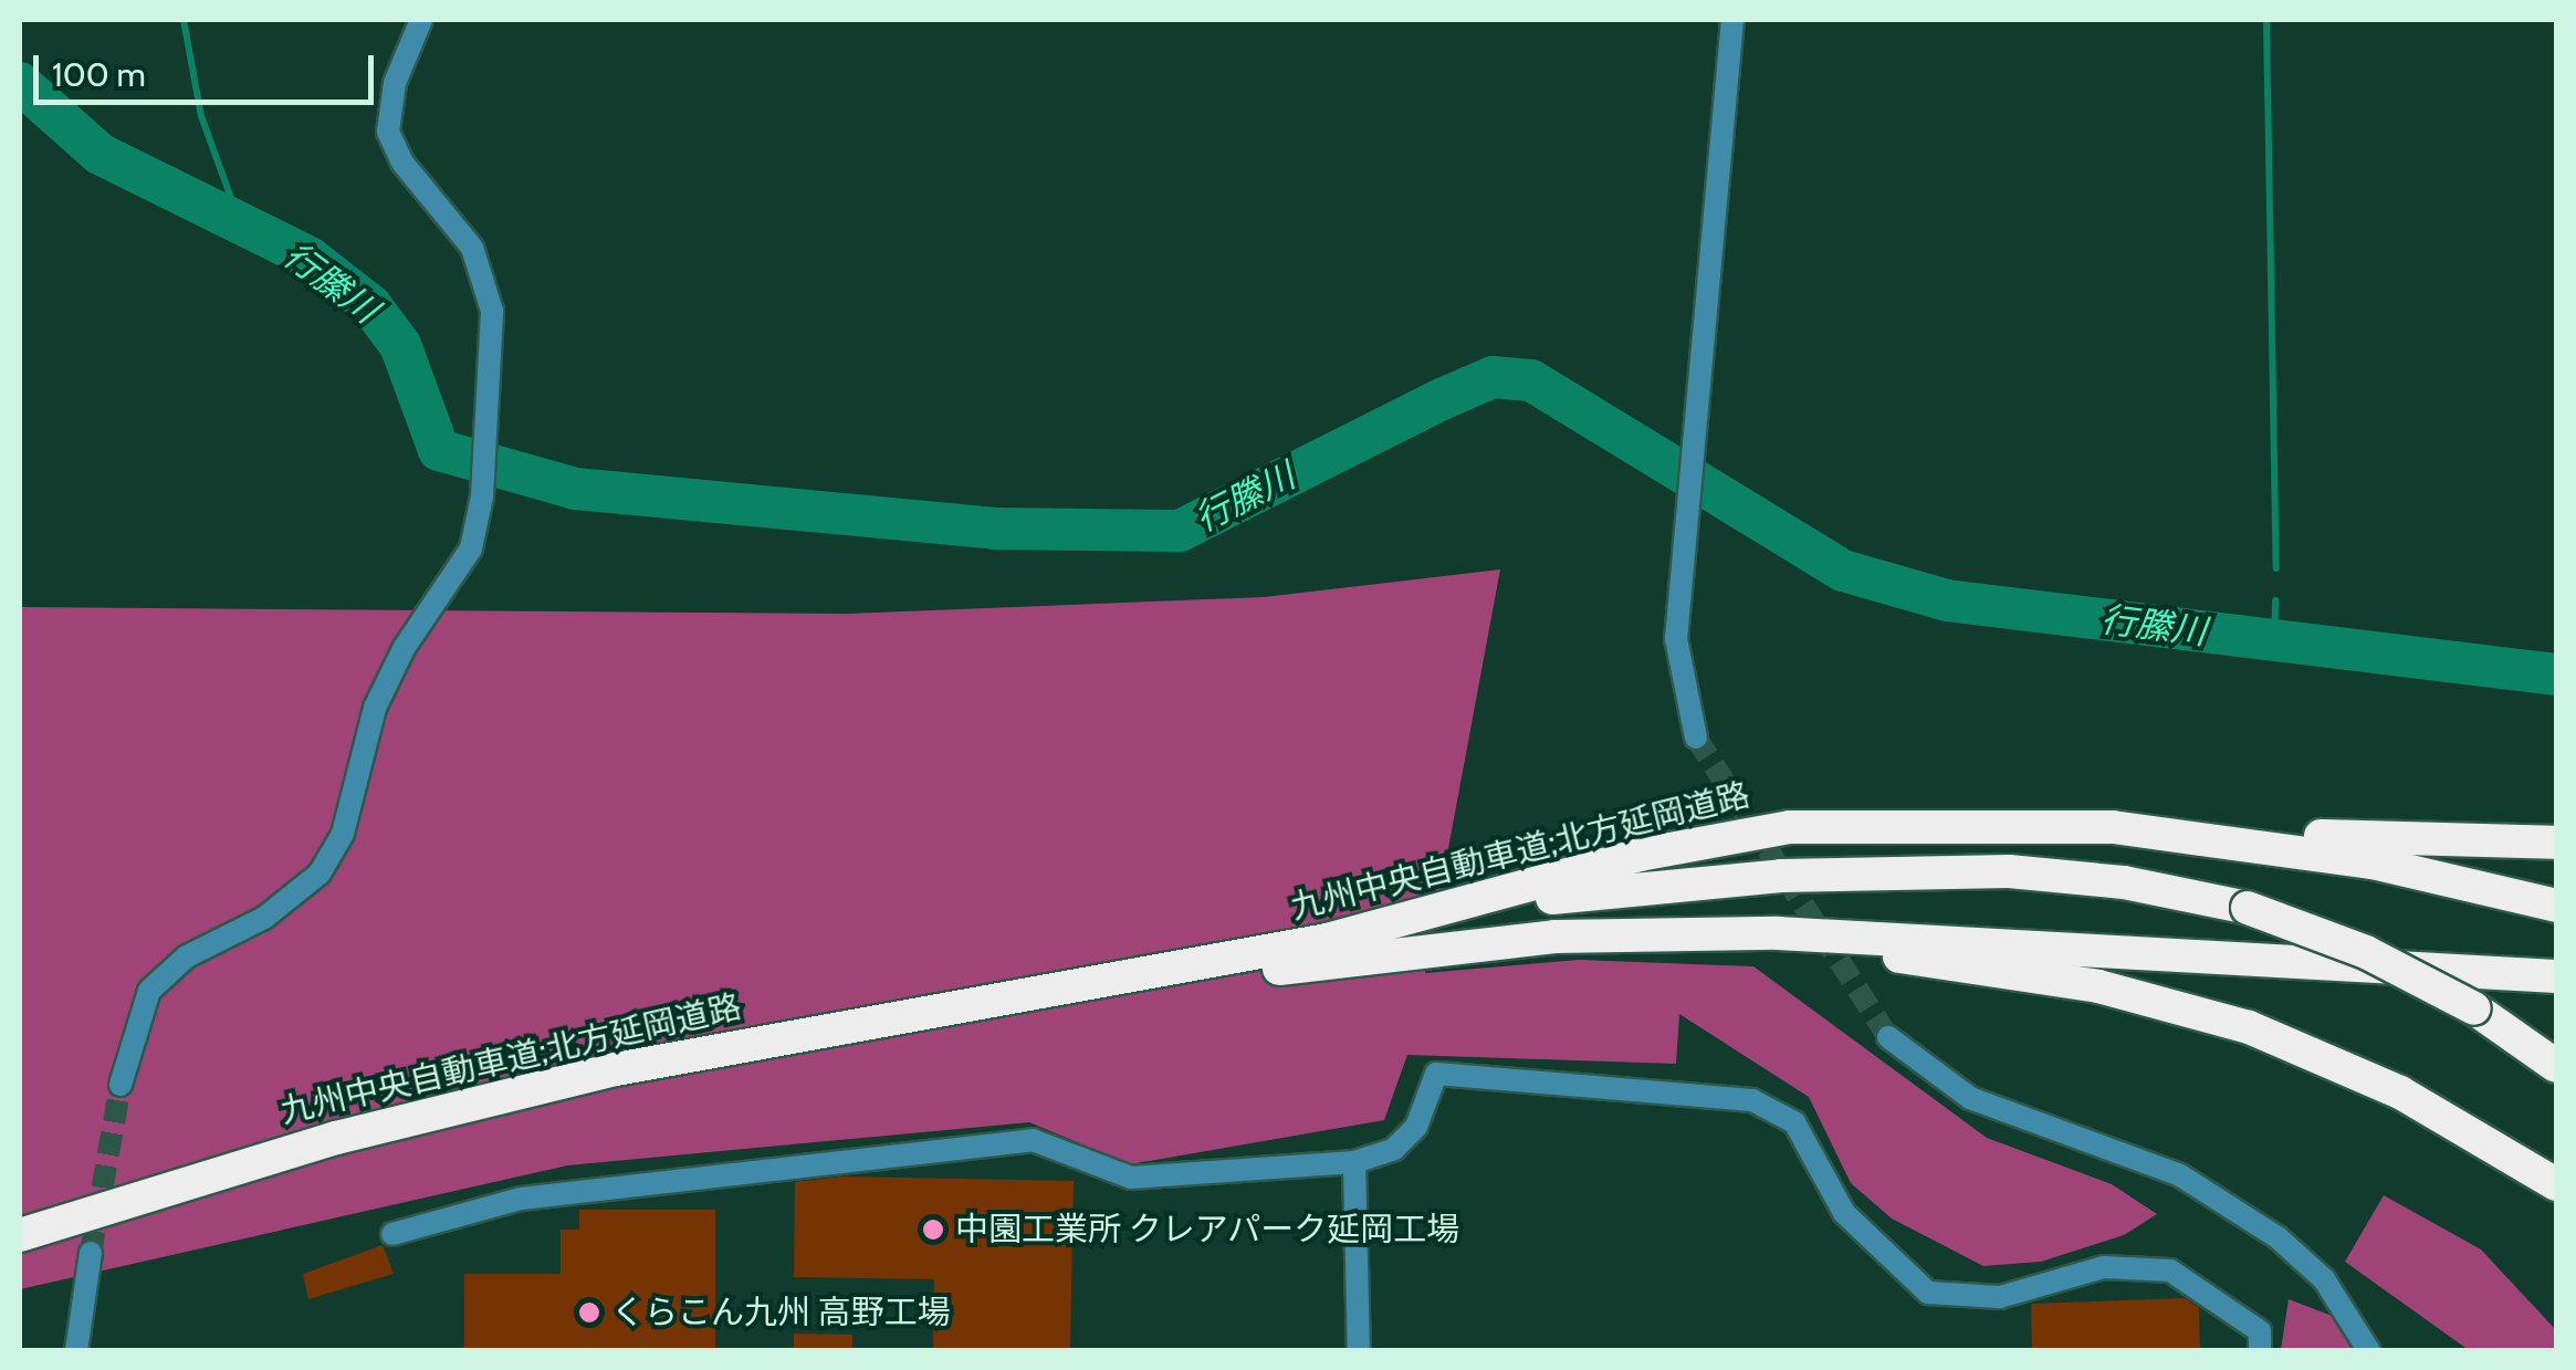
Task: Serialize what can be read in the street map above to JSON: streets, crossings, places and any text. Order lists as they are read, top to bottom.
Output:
{
  "streets": {
    "highway": ["九州中央自動車道;北方延岡道路"]
  },
  "water": ["行縢川"],
  "places": ["中園工業所 クレアパーク延岡工場", "くらこん九州 高野工場"],
  "scale_bar": "100 m"
}
